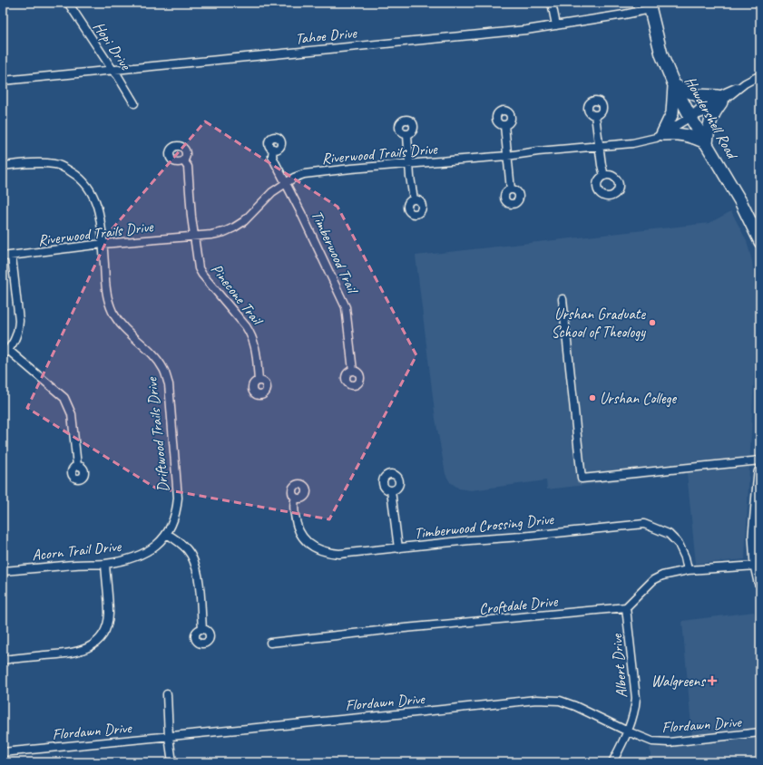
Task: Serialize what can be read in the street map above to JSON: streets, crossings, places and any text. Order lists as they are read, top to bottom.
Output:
{
  "streets": {
    "main road": ["Howdershell Road"],
    "street": [
      "Tahoe Drive",
      "Hopi Drive",
      "Riverwood Trails Drive",
      "Timberwood Trail",
      "Pinecone Trail",
      "Driftwood Trails Drive",
      "Timberwood Crossing Drive",
      "Acorn Trail Drive",
      "Croftdale Drive",
      "Albert Drive",
      "Flordawn Drive"
    ]
  },
  "crossings": [
    ["Tahoe Drive", "Hopi Drive"],
    ["Tahoe Drive", "Howdershell Road"],
    ["Howdershell Road", "Riverwood Trails Drive"],
    ["Riverwood Trails Drive", "Timberwood Trail"],
    ["Riverwood Trails Drive", "Pinecone Trail"],
    ["Riverwood Trails Drive", "Driftwood Trails Drive"],
    ["Driftwood Trails Drive", "Acorn Trail Drive"],
    ["Croftdale Drive", "Albert Drive"],
    ["Albert Drive", "Flordawn Drive"]
  ],
  "places": {
    "other": ["Urshan Graduate School of Theology", "Urshan College"],
    "health": ["Walgreens"]
  }
}
